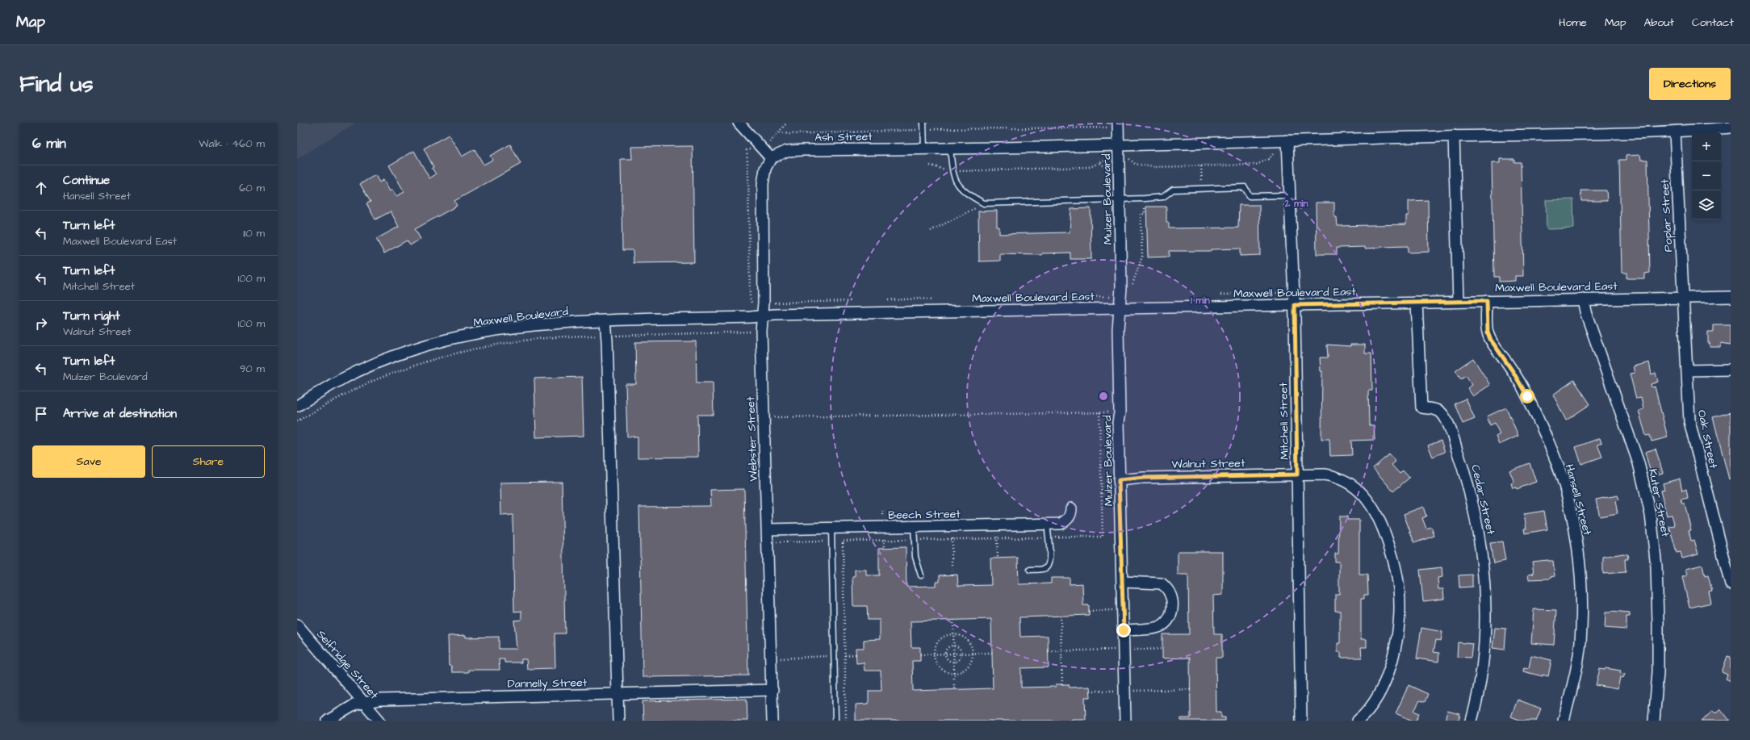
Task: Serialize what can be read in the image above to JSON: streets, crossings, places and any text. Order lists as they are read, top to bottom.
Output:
{
  "streets": {
    "street": [
      "Ash Street",
      "Mulzer Boulevard",
      "Poplar Street",
      "Maxwell Boulevard East",
      "Maxwell Boulevard",
      "Mitchell Street",
      "Webster Street",
      "Oak Street",
      "Walnut Street",
      "Cedar Street",
      "Hansell Street",
      "Kuter Street",
      "Beech Street",
      "Selfridge Street",
      "Dannelly Street"
    ]
  },
  "crossings": [
    ["Ash Street", "Mulzer Boulevard"],
    ["Ash Street", "Poplar Street"],
    ["Ash Street", "Mitchell Street"],
    ["Ash Street", "Webster Street"],
    ["Mulzer Boulevard", "Maxwell Boulevard East"],
    ["Mulzer Boulevard", "Walnut Street"],
    ["Poplar Street", "Maxwell Boulevard East"],
    ["Poplar Street", "Oak Street"],
    ["Maxwell Boulevard East", "Maxwell Boulevard"],
    ["Maxwell Boulevard East", "Mitchell Street"],
    ["Maxwell Boulevard East", "Webster Street"],
    ["Maxwell Boulevard East", "Oak Street"],
    ["Maxwell Boulevard East", "Cedar Street"],
    ["Maxwell Boulevard East", "Hansell Street"],
    ["Maxwell Boulevard East", "Kuter Street"],
    ["Maxwell Boulevard", "Webster Street"],
    ["Mitchell Street", "Walnut Street"],
    ["Webster Street", "Beech Street"],
    ["Webster Street", "Dannelly Street"],
    ["Selfridge Street", "Dannelly Street"]
  ],
  "page": {
    "header": "Map",
    "nav": [
      "Home",
      "Map",
      "About",
      "Contact"
    ],
    "buttons": [
      "Directions",
      ["Save", "Share"]
    ],
    "title": "Find us",
    "heading": ["6 min", "Walk · 460 m"],
    "map_buttons": ["+", "−"],
    "list": [
      ["Continue", "Hansell Street", "60 m"],
      ["Turn left", "Maxwell Boulevard East", "110 m"],
      ["Turn left", "Mitchell Street", "100 m"],
      ["Turn right", "Walnut Street", "100 m"],
      ["Turn left", "Mulzer Boulevard", "90 m"],
      "Arrive at destination"
    ]
  },
  "rings": ["2 min", "1 min"]
}
